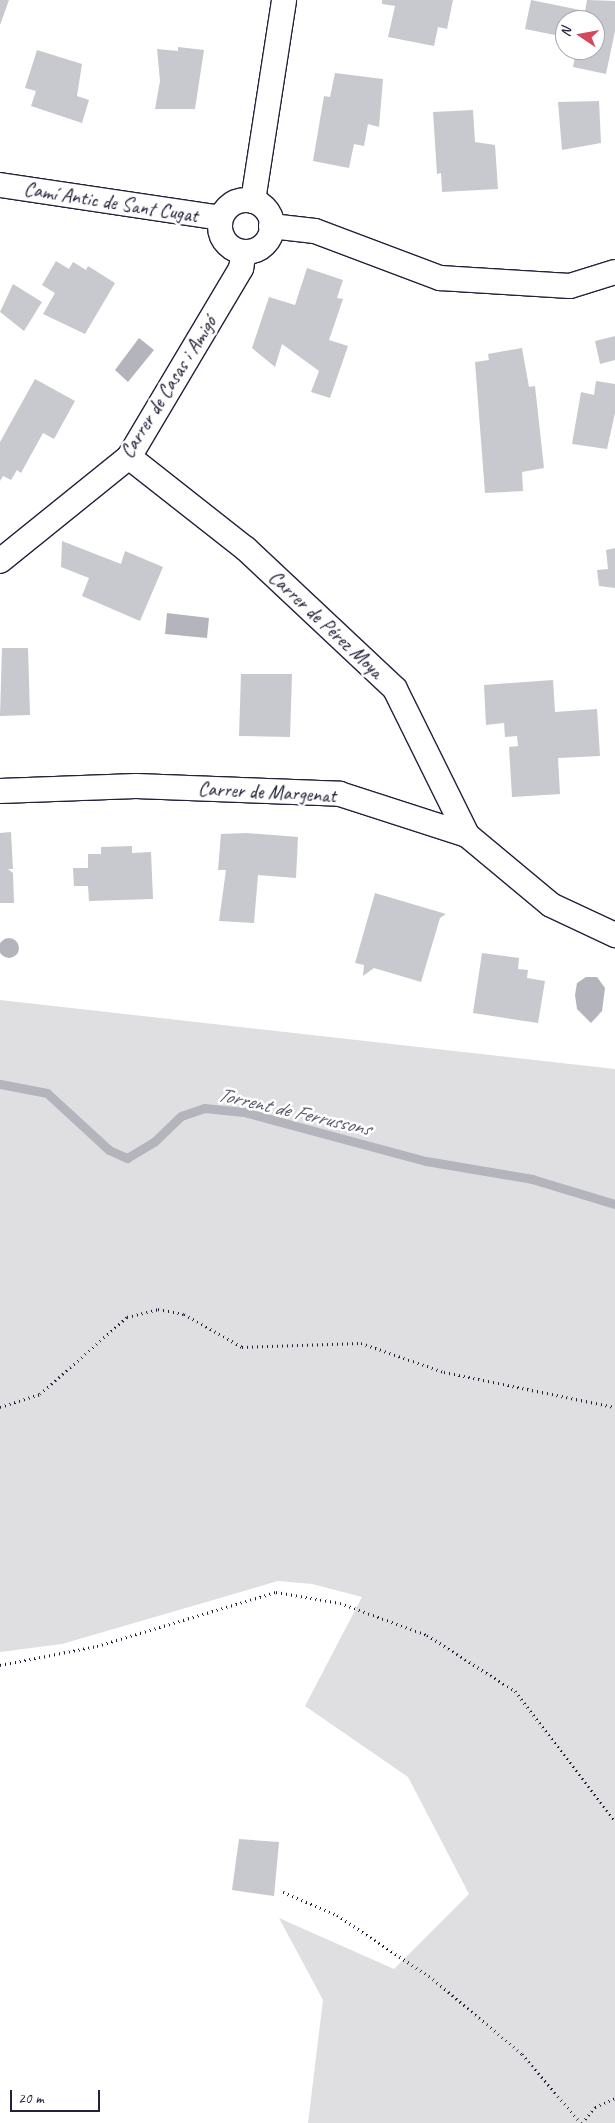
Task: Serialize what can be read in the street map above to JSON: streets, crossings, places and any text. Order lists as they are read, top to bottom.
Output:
{
  "streets": {
    "street": [
      "Camí Antic de Sant Cugat",
      "Carrer de Casas i Amigó",
      "Carrer de Pérez Moya",
      "Carrer de Margenat"
    ]
  },
  "crossings": [
    ["Camí Antic de Sant Cugat", "Carrer de Casas i Amigó"],
    ["Carrer de Casas i Amigó", "Carrer de Pérez Moya"],
    ["Carrer de Pérez Moya", "Carrer de Margenat"]
  ],
  "water": ["Torrent de Ferrussons"],
  "scale_bar": "20 m",
  "north": "left"
}
